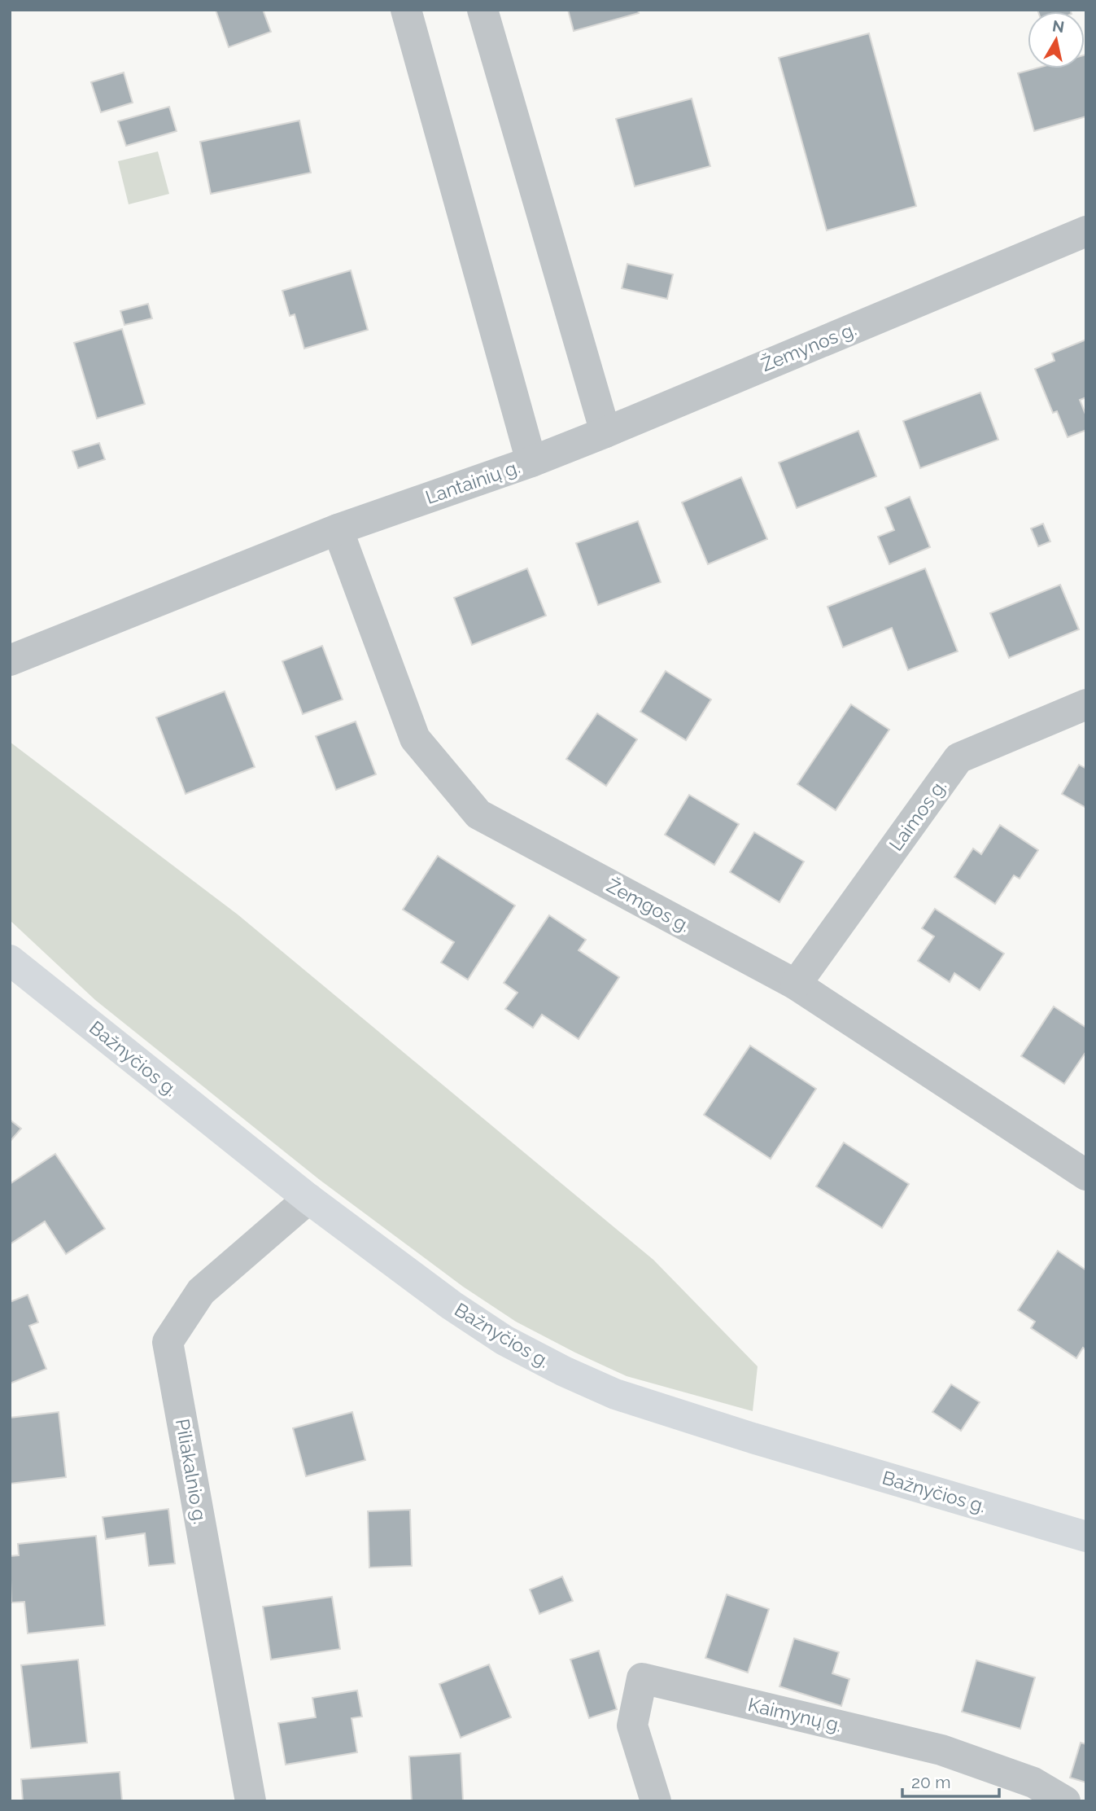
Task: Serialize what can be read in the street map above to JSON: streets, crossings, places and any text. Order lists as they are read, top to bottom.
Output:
{
  "streets": {
    "main road": ["Bažnyčios g."],
    "street": [
      "Žemynos g.",
      "Lantainių g.",
      "Laimos g.",
      "Žemgos g.",
      "Piliakalnio g.",
      "Kaimynų g."
    ]
  },
  "crossings": [
    ["Žemynos g.", "Lantainių g."],
    ["Lantainių g.", "Žemgos g."],
    ["Laimos g.", "Žemgos g."],
    ["Bažnyčios g.", "Piliakalnio g."]
  ],
  "scale_bar": "20 m",
  "north": "top"
}
